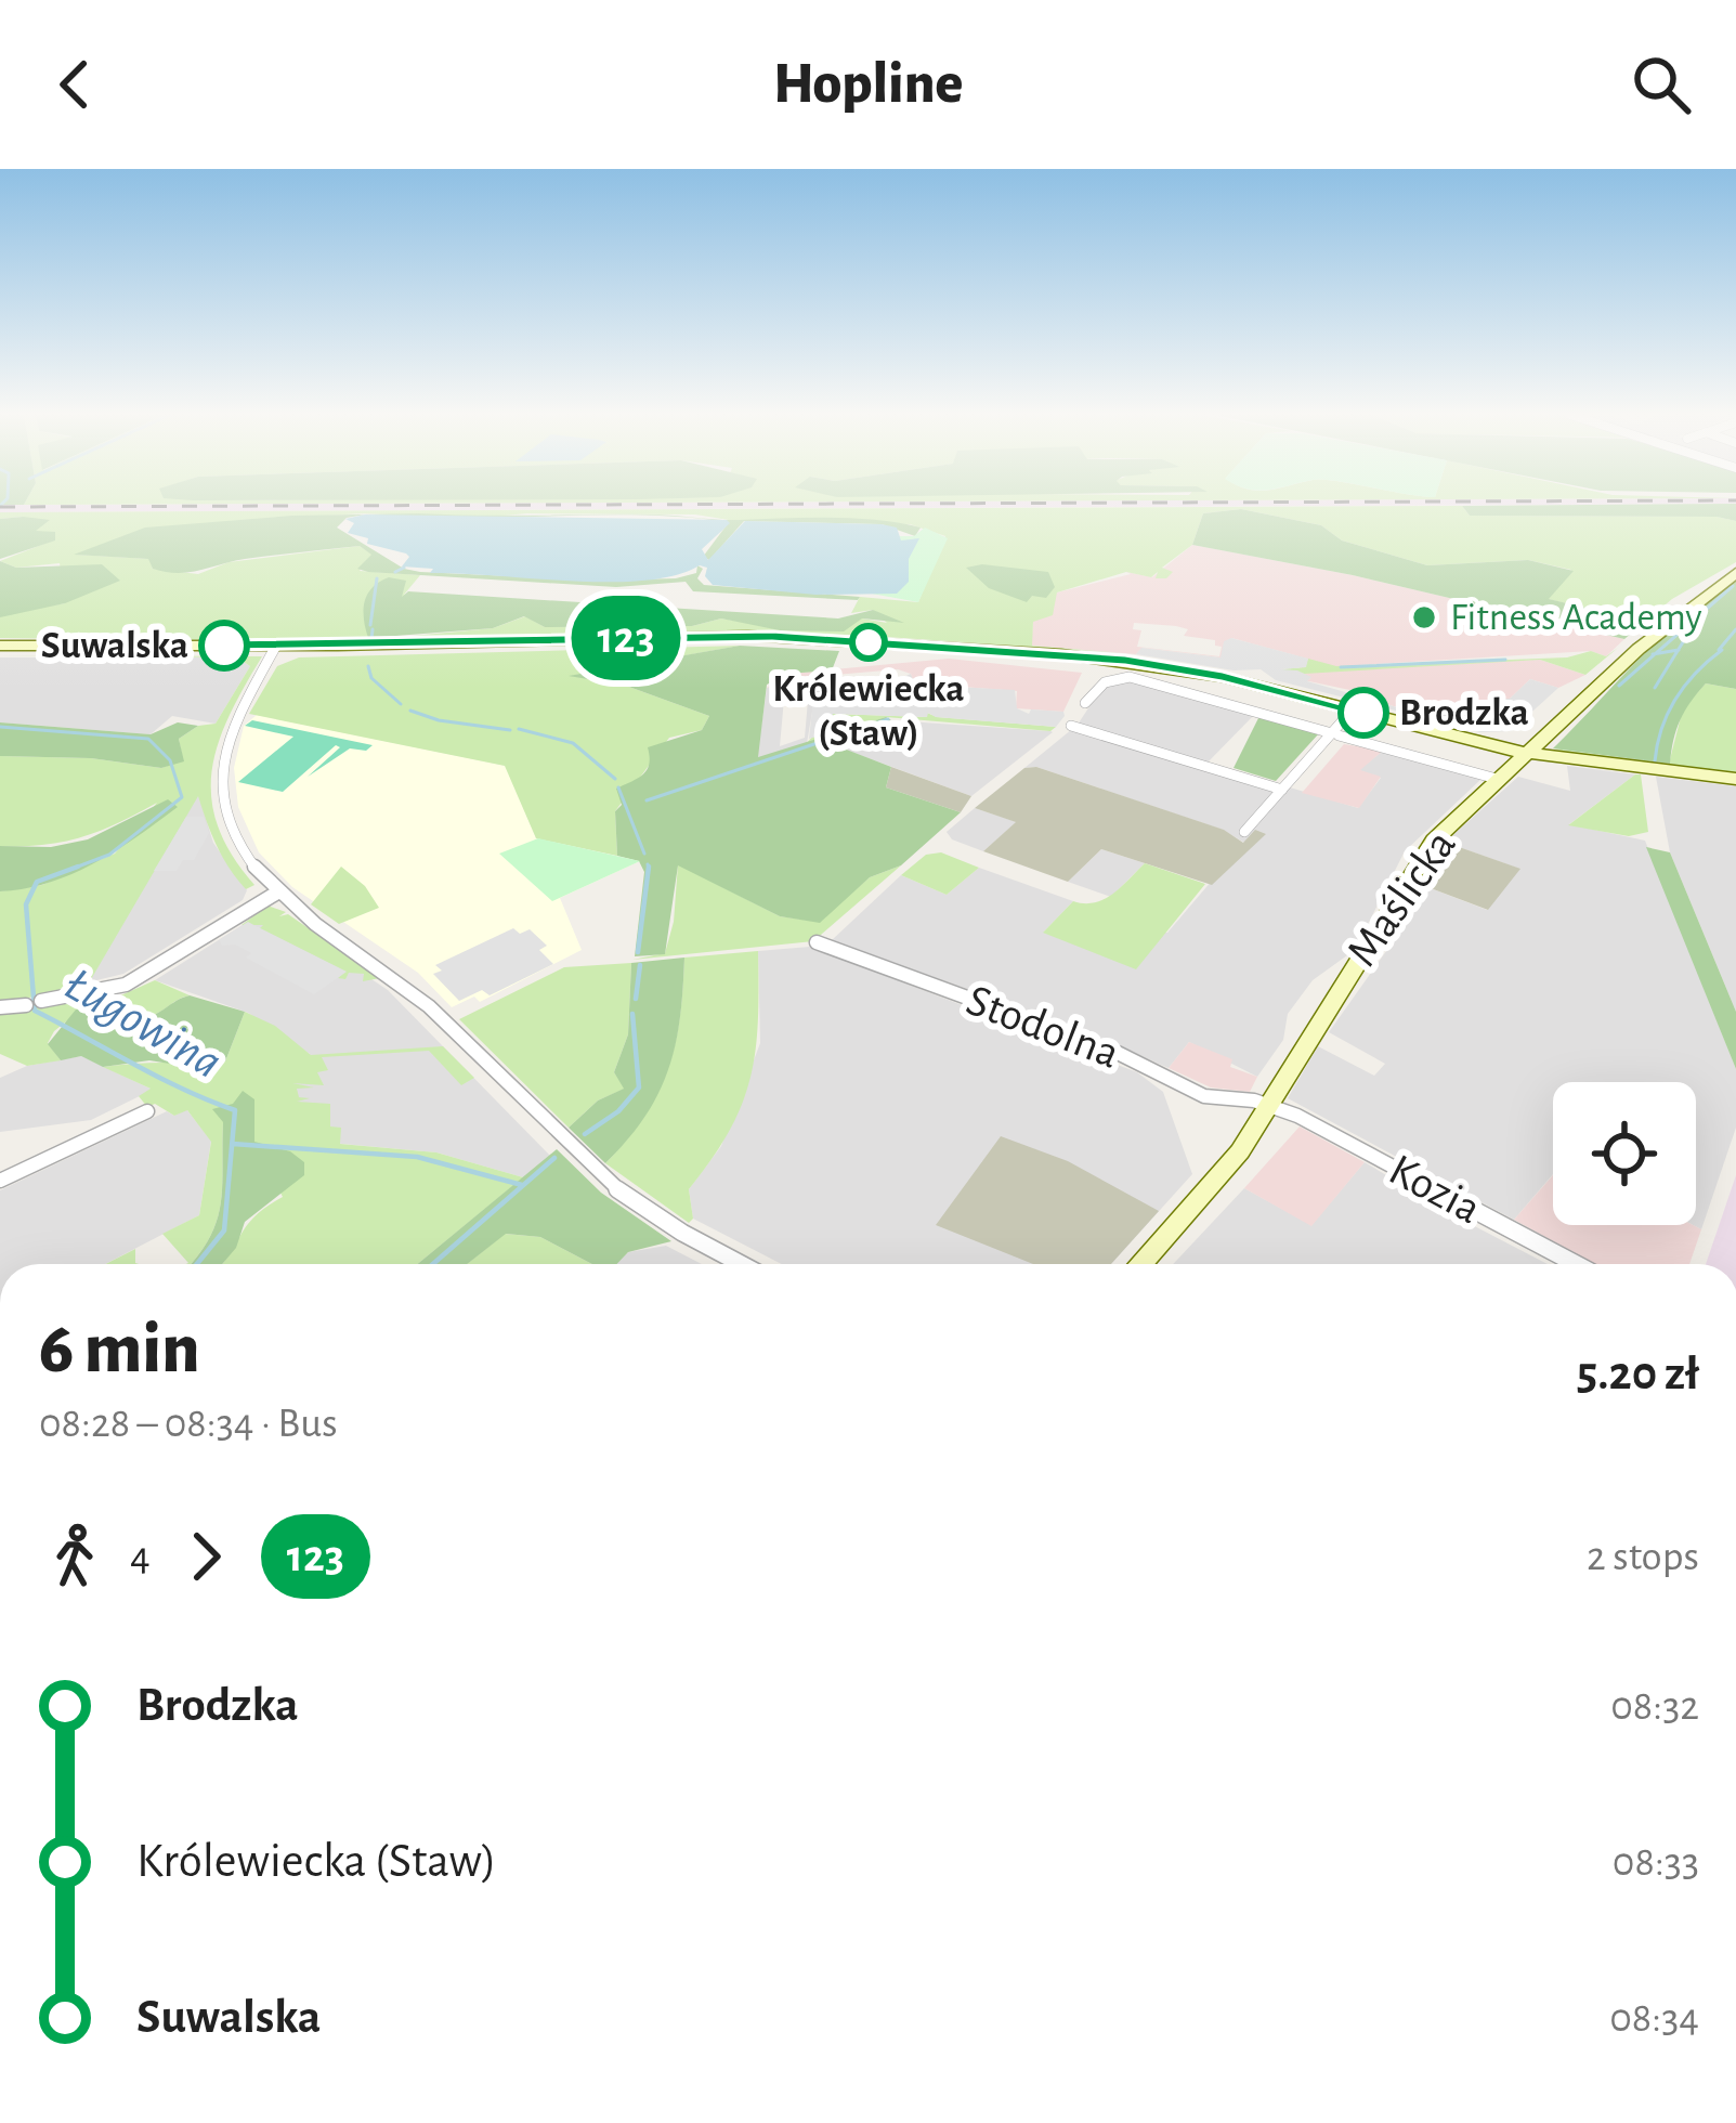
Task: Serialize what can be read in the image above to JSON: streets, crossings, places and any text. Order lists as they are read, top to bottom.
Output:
{
  "streets": {
    "street": ["Maślicka", "Stodolna", "Kozia"]
  },
  "crossings": [
    ["Maślicka", "Stodolna"],
    ["Maślicka", "Kozia"],
    ["Stodolna", "Kozia"]
  ],
  "water": ["Ługowina"],
  "places": [
    "Fitness Academy",
    "Królewiecka (Staw)",
    "Suwalska",
    "Brodzka"
  ],
  "lines": ["bus line 123"],
  "page": {
    "header": "Hopline",
    "on_map": "123",
    "heading": ["6 min", "08:28 – 08:34 · Bus", "5.20 zł"],
    "legs": ["4", "123", "2 stops"],
    "list": [
      {
        "name": "Brodzka",
        "value": "08:32"
      },
      {
        "name": "Królewiecka (Staw)",
        "value": "08:33"
      },
      {
        "name": "Suwalska",
        "value": "08:34"
      }
    ]
  }
}
